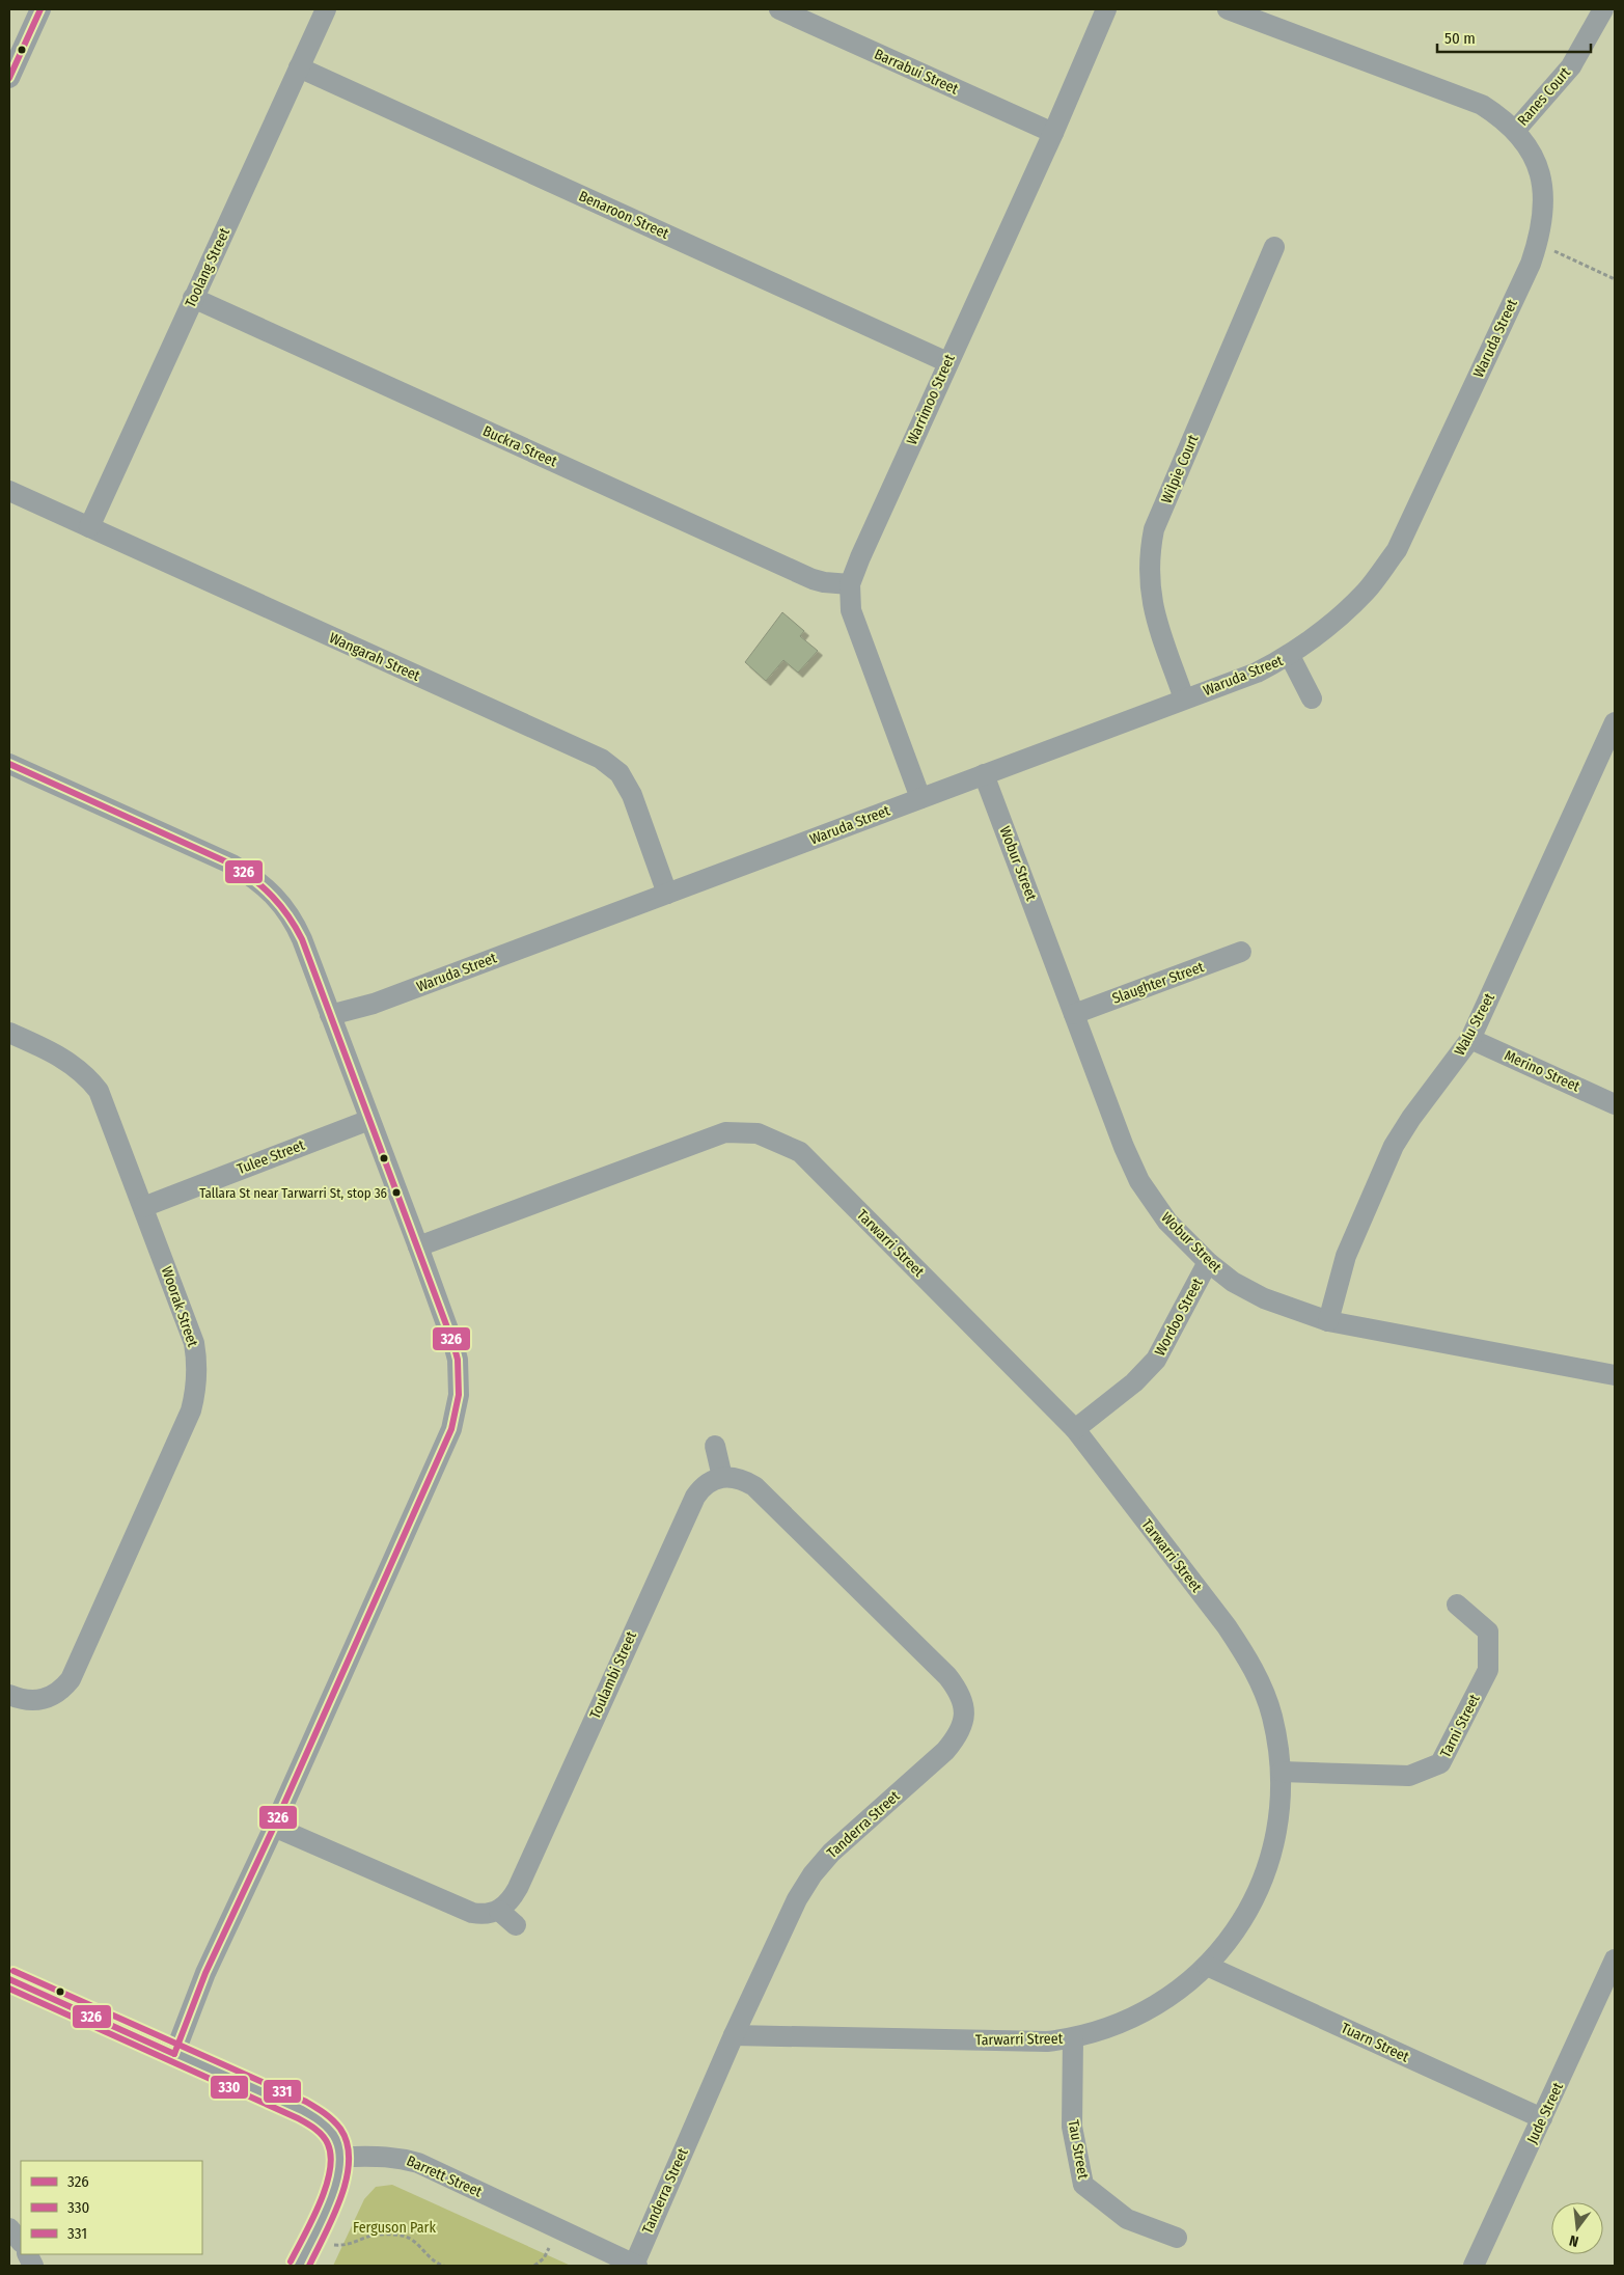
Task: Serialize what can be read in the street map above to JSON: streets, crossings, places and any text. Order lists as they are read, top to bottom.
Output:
{
  "streets": {
    "street": [
      "Barrabui Street",
      "Ranes Court",
      "Benaroon Street",
      "Toolang Street",
      "Waruda Street",
      "Warrimoo Street",
      "Buckra Street",
      "Wilpie Court",
      "Wangarah Street",
      "Wobur Street",
      "Slaughter Street",
      "Walu Street",
      "Merino Street",
      "Tulee Street",
      "Tarwarri Street",
      "Woorak Street",
      "Wordoo Street",
      "Toulambi Street",
      "Tarni Street",
      "Tanderra Street",
      "Tuarn Street",
      "Jude Street",
      "Tau Street",
      "Barrett Street"
    ]
  },
  "crossings": [
    ["Barrabui Street", "Warrimoo Street"],
    ["Ranes Court", "Waruda Street"],
    ["Benaroon Street", "Toolang Street"],
    ["Benaroon Street", "Warrimoo Street"],
    ["Toolang Street", "Buckra Street"],
    ["Toolang Street", "Wangarah Street"],
    ["Waruda Street", "Warrimoo Street"],
    ["Waruda Street", "Wilpie Court"],
    ["Waruda Street", "Wangarah Street"],
    ["Waruda Street", "Wobur Street"],
    ["Warrimoo Street", "Buckra Street"],
    ["Wobur Street", "Slaughter Street"],
    ["Wobur Street", "Walu Street"],
    ["Wobur Street", "Wordoo Street"],
    ["Walu Street", "Merino Street"],
    ["Tulee Street", "Woorak Street"],
    ["Tarwarri Street", "Wordoo Street"],
    ["Tarwarri Street", "Tarni Street"],
    ["Tarwarri Street", "Tanderra Street"],
    ["Tarwarri Street", "Tuarn Street"],
    ["Tarwarri Street", "Tau Street"],
    ["Toulambi Street", "Tanderra Street"],
    ["Tanderra Street", "Barrett Street"],
    ["Tuarn Street", "Jude Street"]
  ],
  "parks": ["Ferguson Park"],
  "places": ["Tallara St near Tarwarri St, stop 36"],
  "lines": ["transit line 326", "transit line 331", "transit line 330"],
  "legend": ["326", "330", "331"],
  "scale_bar": "50 m",
  "north": "bottom"
}
